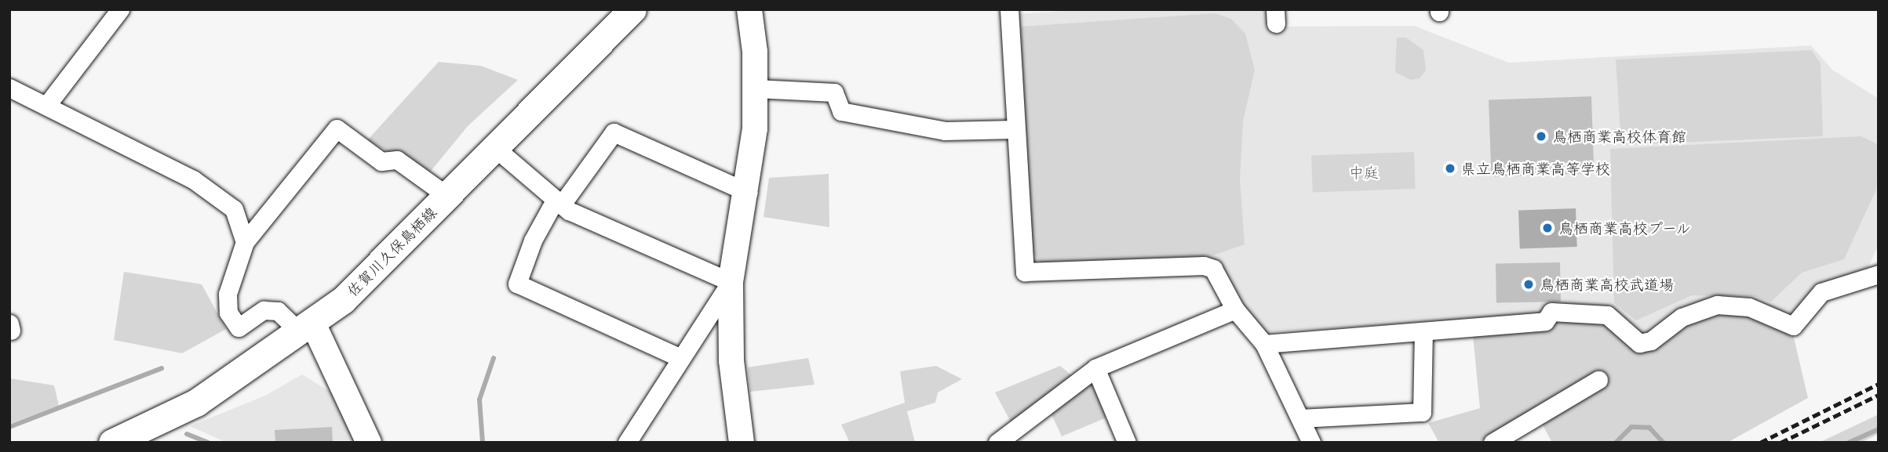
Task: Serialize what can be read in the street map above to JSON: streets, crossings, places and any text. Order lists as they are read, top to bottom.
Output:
{
  "streets": {
    "main road": ["佐賀川久保鳥栖線"]
  },
  "parks": ["中庭"],
  "places": [
    "鳥栖商業高校体育館",
    "県立鳥栖商業高等学校",
    "鳥栖商業高校プール",
    "鳥栖商業高校武道場"
  ]
}
